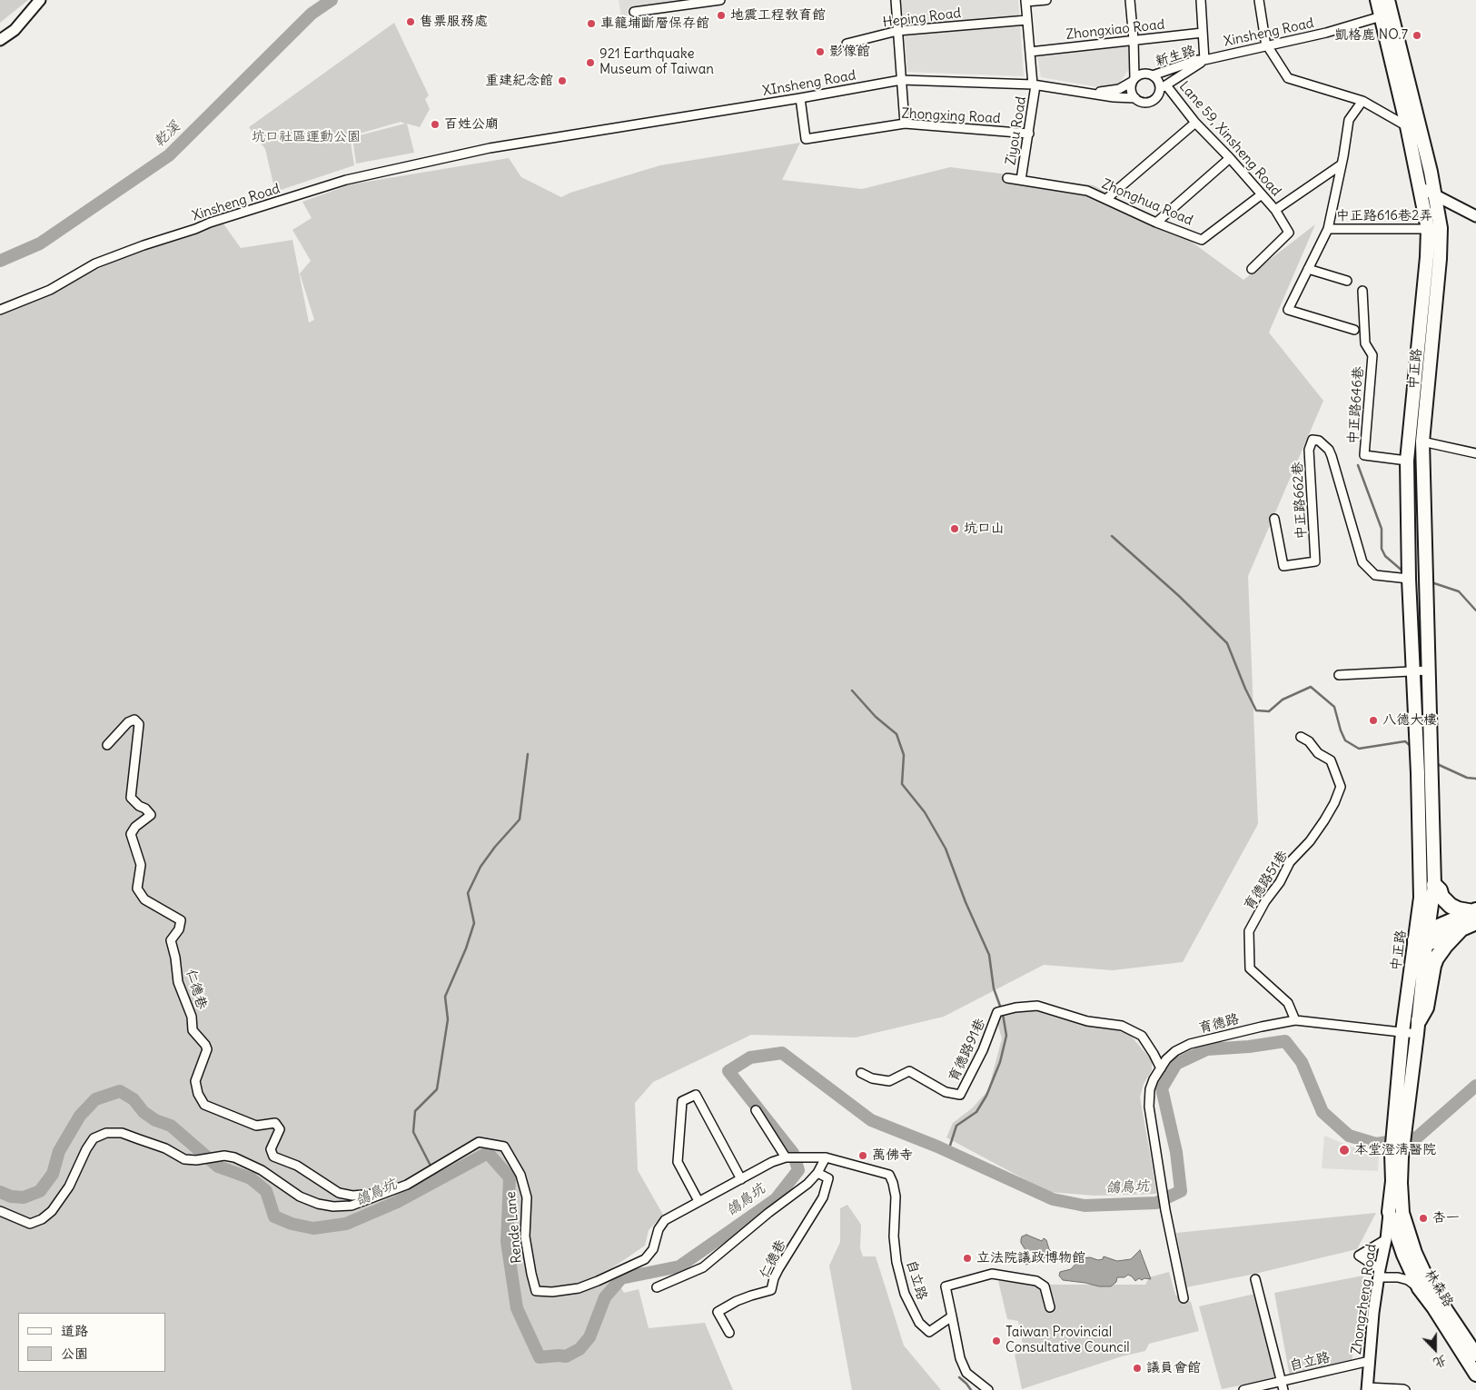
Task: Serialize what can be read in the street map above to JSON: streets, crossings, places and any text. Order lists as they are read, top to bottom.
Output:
{
  "streets": {
    "main road": ["中正路", "林森路"],
    "street": [
      "Heping Road",
      "Zhongxiao Road",
      "Xinsheng Road",
      "新生路",
      "XInsheng Road",
      "Zhongxing Road",
      "Ziyou Road",
      "Lane 59, Xinsheng Road",
      "Zhonghua Road",
      "中正路616巷2弄",
      "中正路646巷",
      "中正路662巷",
      "育德路51巷",
      "仁德巷",
      "育德路",
      "育德路91巷",
      "Rende Lane",
      "自立路",
      "Zhongzheng Road"
    ]
  },
  "crossings": [
    ["Heping Road", "Ziyou Road"],
    ["Zhongxiao Road", "Ziyou Road"],
    ["Xinsheng Road", "新生路"],
    ["Xinsheng Road", "XInsheng Road"],
    ["Xinsheng Road", "Zhongxing Road"],
    ["Xinsheng Road", "Lane 59, Xinsheng Road"],
    ["Xinsheng Road", "中正路"],
    ["新生路", "XInsheng Road"],
    ["新生路", "Lane 59, Xinsheng Road"],
    ["XInsheng Road", "Zhongxing Road"],
    ["XInsheng Road", "Ziyou Road"],
    ["XInsheng Road", "Lane 59, Xinsheng Road"],
    ["Zhongxing Road", "Ziyou Road"],
    ["Ziyou Road", "Zhonghua Road"],
    ["Lane 59, Xinsheng Road", "Zhonghua Road"],
    ["中正路616巷2弄", "中正路"],
    ["中正路", "中正路646巷"],
    ["中正路", "中正路662巷"],
    ["中正路", "育德路"],
    ["育德路51巷", "育德路"],
    ["仁德巷", "Rende Lane"],
    ["育德路", "育德路91巷"],
    ["自立路", "Zhongzheng Road"],
    ["林森路", "Zhongzheng Road"]
  ],
  "water": ["乾溪", "鴿鳥坑"],
  "parks": ["坑口社區運動公園"],
  "places": [
    "地震工程教育館",
    "售票服務處",
    "車籠埔斷層保存館",
    "凱格鹿 NO.7",
    "影像館",
    "921 Earthquake Museum of Taiwan",
    "重建紀念館",
    "百姓公廟",
    "坑口山",
    "八德大樓",
    "本堂澄清醫院",
    "萬佛寺",
    "杏一",
    "立法院議政博物館",
    "Taiwan Provincial Consultative Council",
    "議員會館"
  ],
  "legend": ["道路", "公園"],
  "north": "bottom"
}
